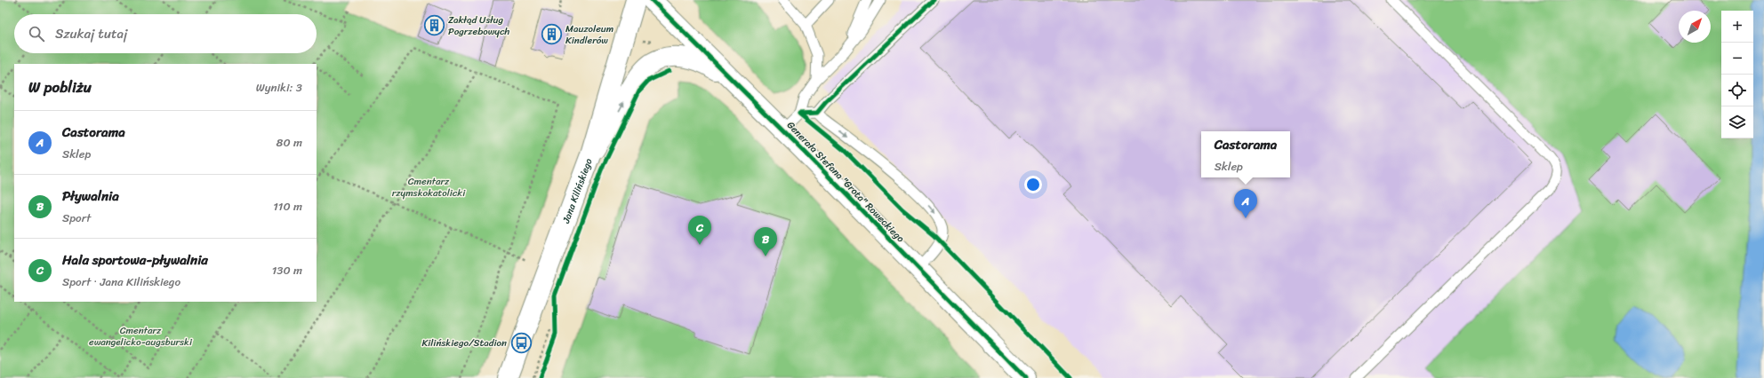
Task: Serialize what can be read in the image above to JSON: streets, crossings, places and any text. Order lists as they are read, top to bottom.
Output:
{
  "streets": {
    "street": ["Generała Stefana \"Grota\" Roweckiego", "Jana Kilińskiego"]
  },
  "parks": ["Cmentarz rzymskokatolicki", "Cmentarz ewangelicko-augsburski"],
  "places": {
    "building": ["Zakłąd Usług Pogrzebowych", "Mauzoleum Kindlerów"],
    "bus stop": ["Kilińskiego/Stadion"]
  },
  "north": "top right",
  "page": {
    "map_buttons": ["+", "−"],
    "search": "Szukaj tutaj",
    "heading": ["W pobliżu", "Wyniki: 3"],
    "list": [
      {
        "mark": "A",
        "name": "Castorama",
        "note": "Sklep",
        "value": "80 m"
      },
      {
        "mark": "B",
        "name": "Pływalnia",
        "note": "Sport",
        "value": "110 m"
      },
      {
        "mark": "C",
        "name": "Hala sportowa-pływalnia",
        "note": "Sport · Jana Kilińskiego",
        "value": "130 m"
      }
    ],
    "popup": ["Castorama", "Sklep"],
    "pins": ["A", "C", "B"]
  }
}
